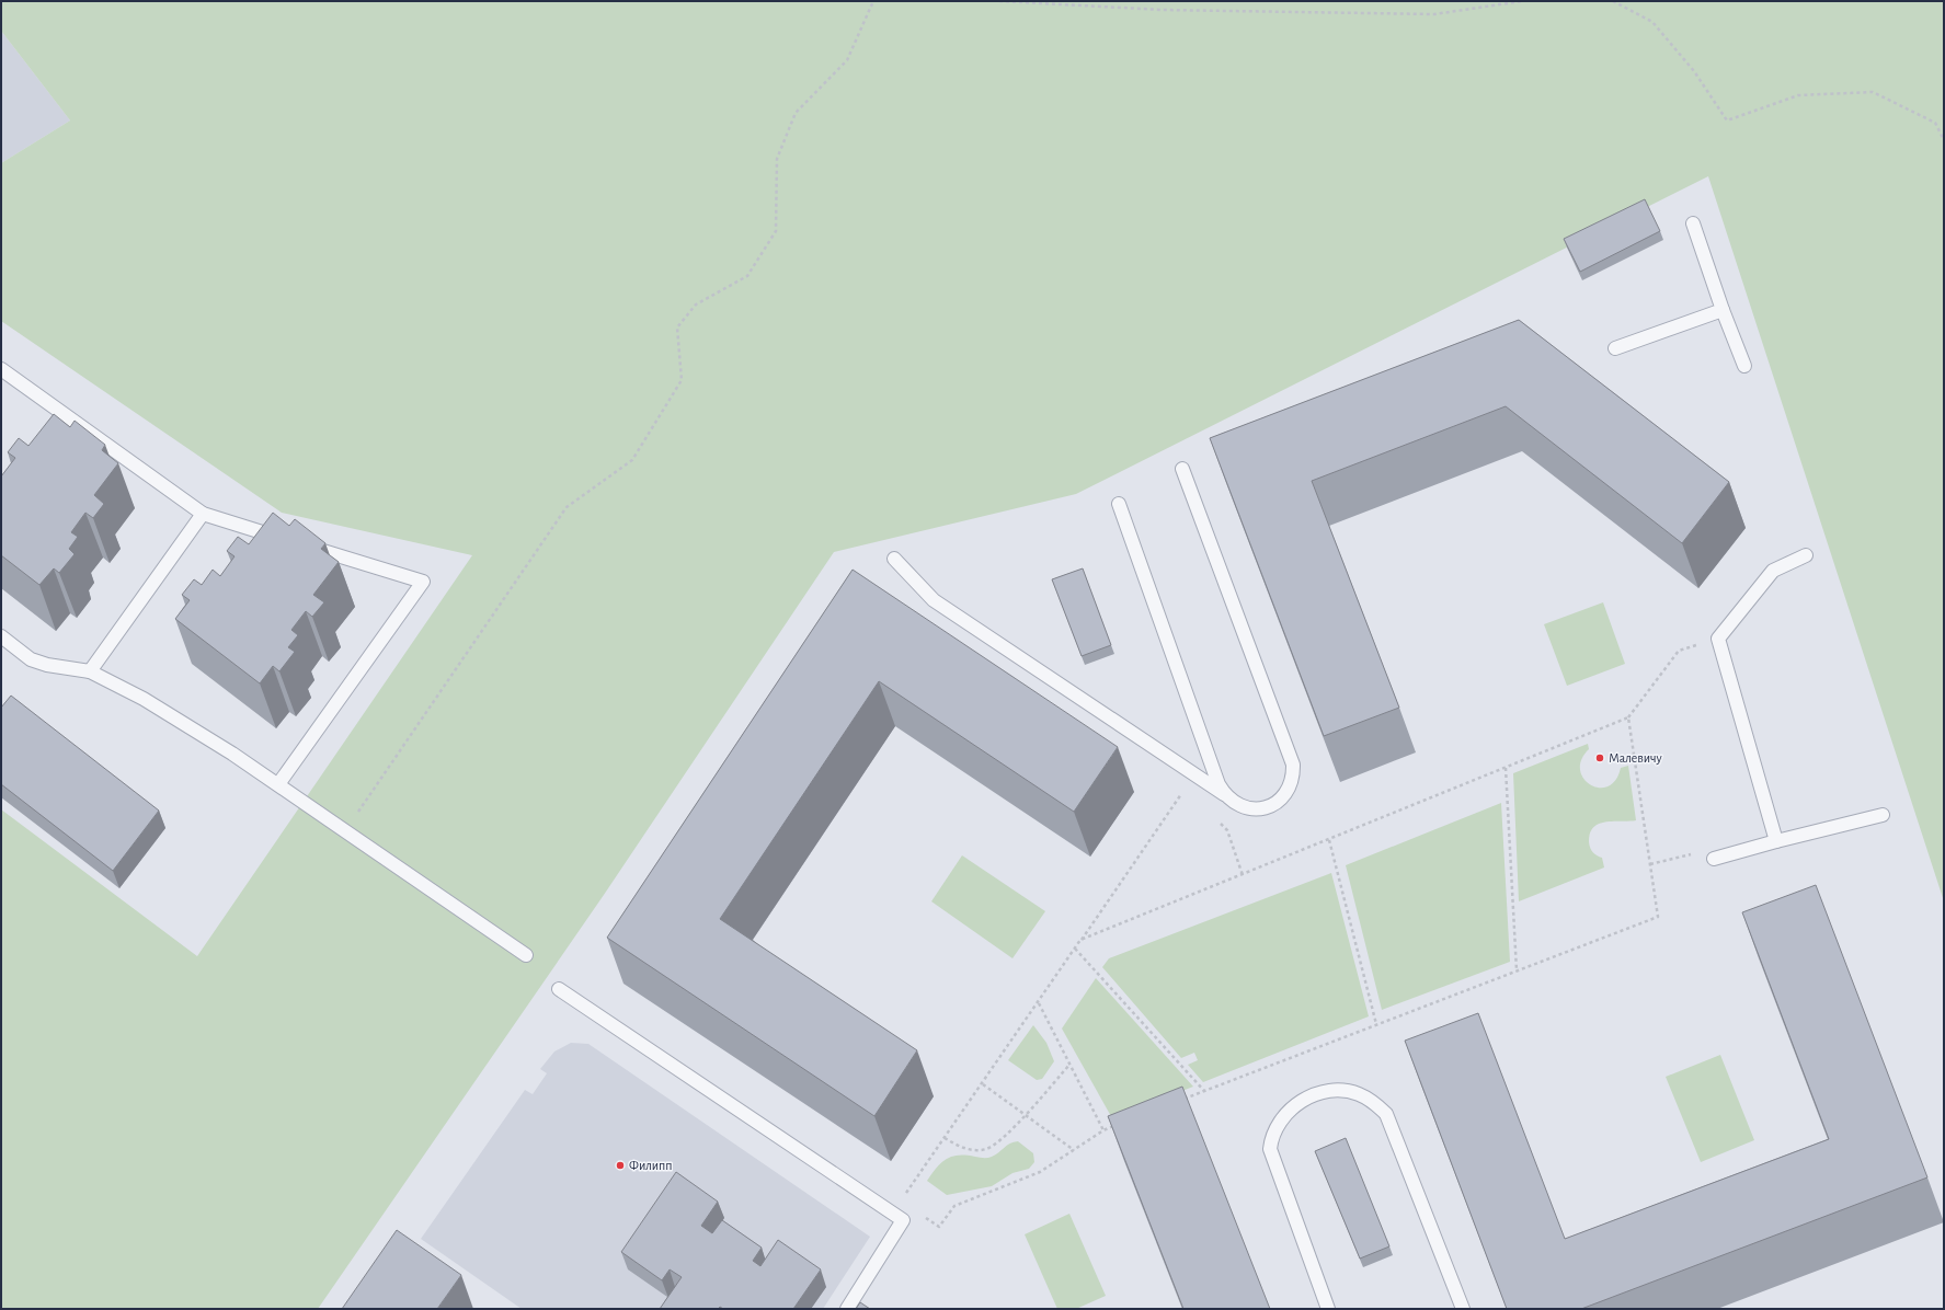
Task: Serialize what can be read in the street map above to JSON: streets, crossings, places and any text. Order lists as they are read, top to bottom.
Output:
{
  "places": ["Малевичу", "Филипп"]
}
